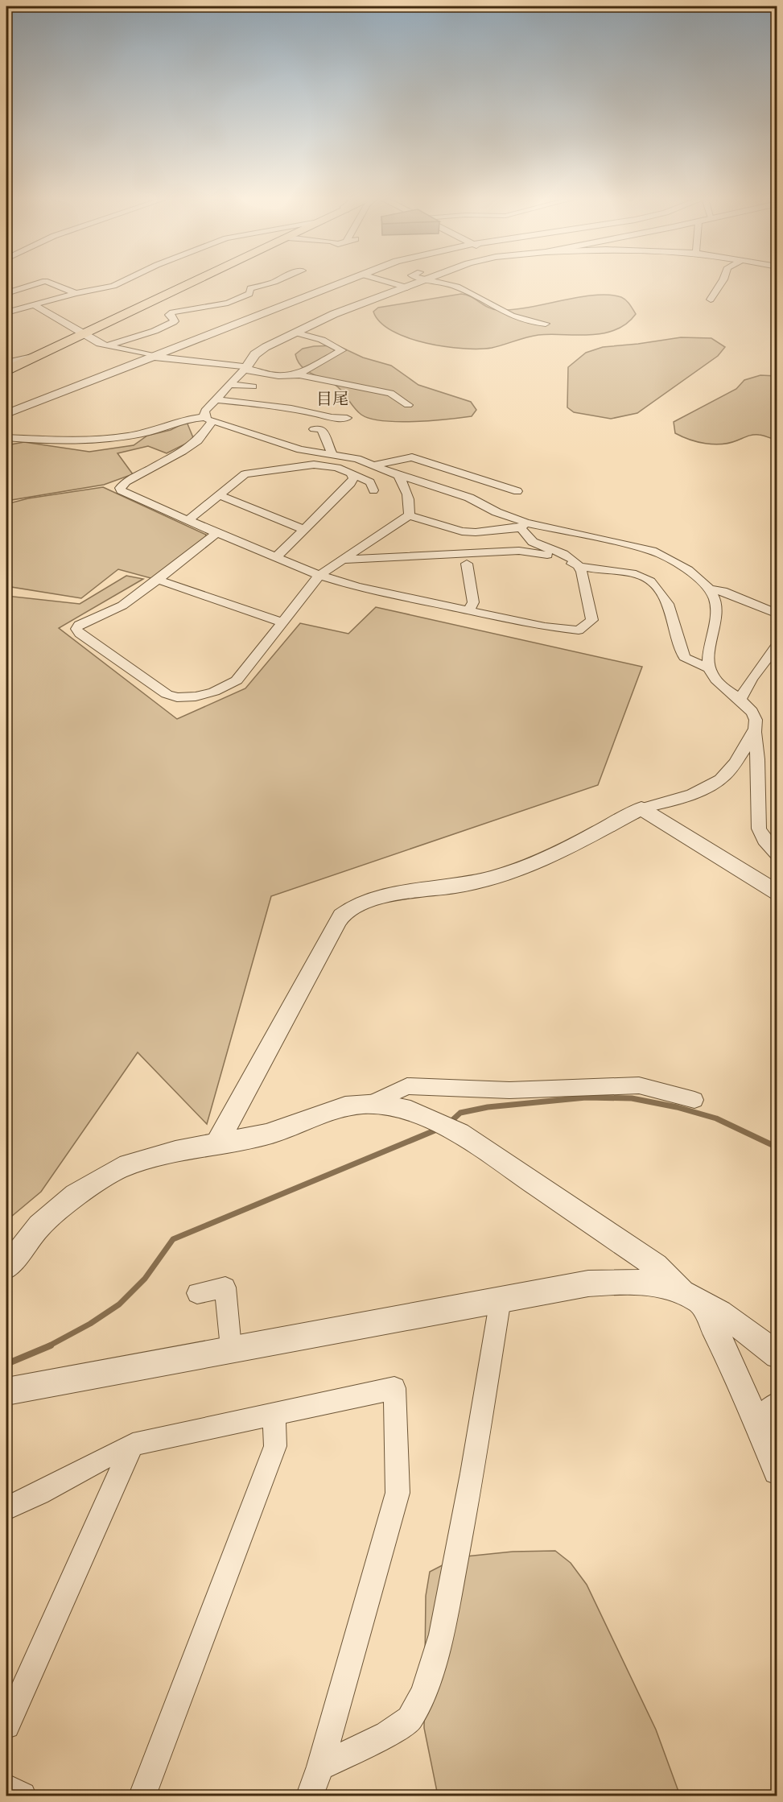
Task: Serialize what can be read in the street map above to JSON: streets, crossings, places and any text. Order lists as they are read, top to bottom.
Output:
{
  "districts": ["目尾"]
}
